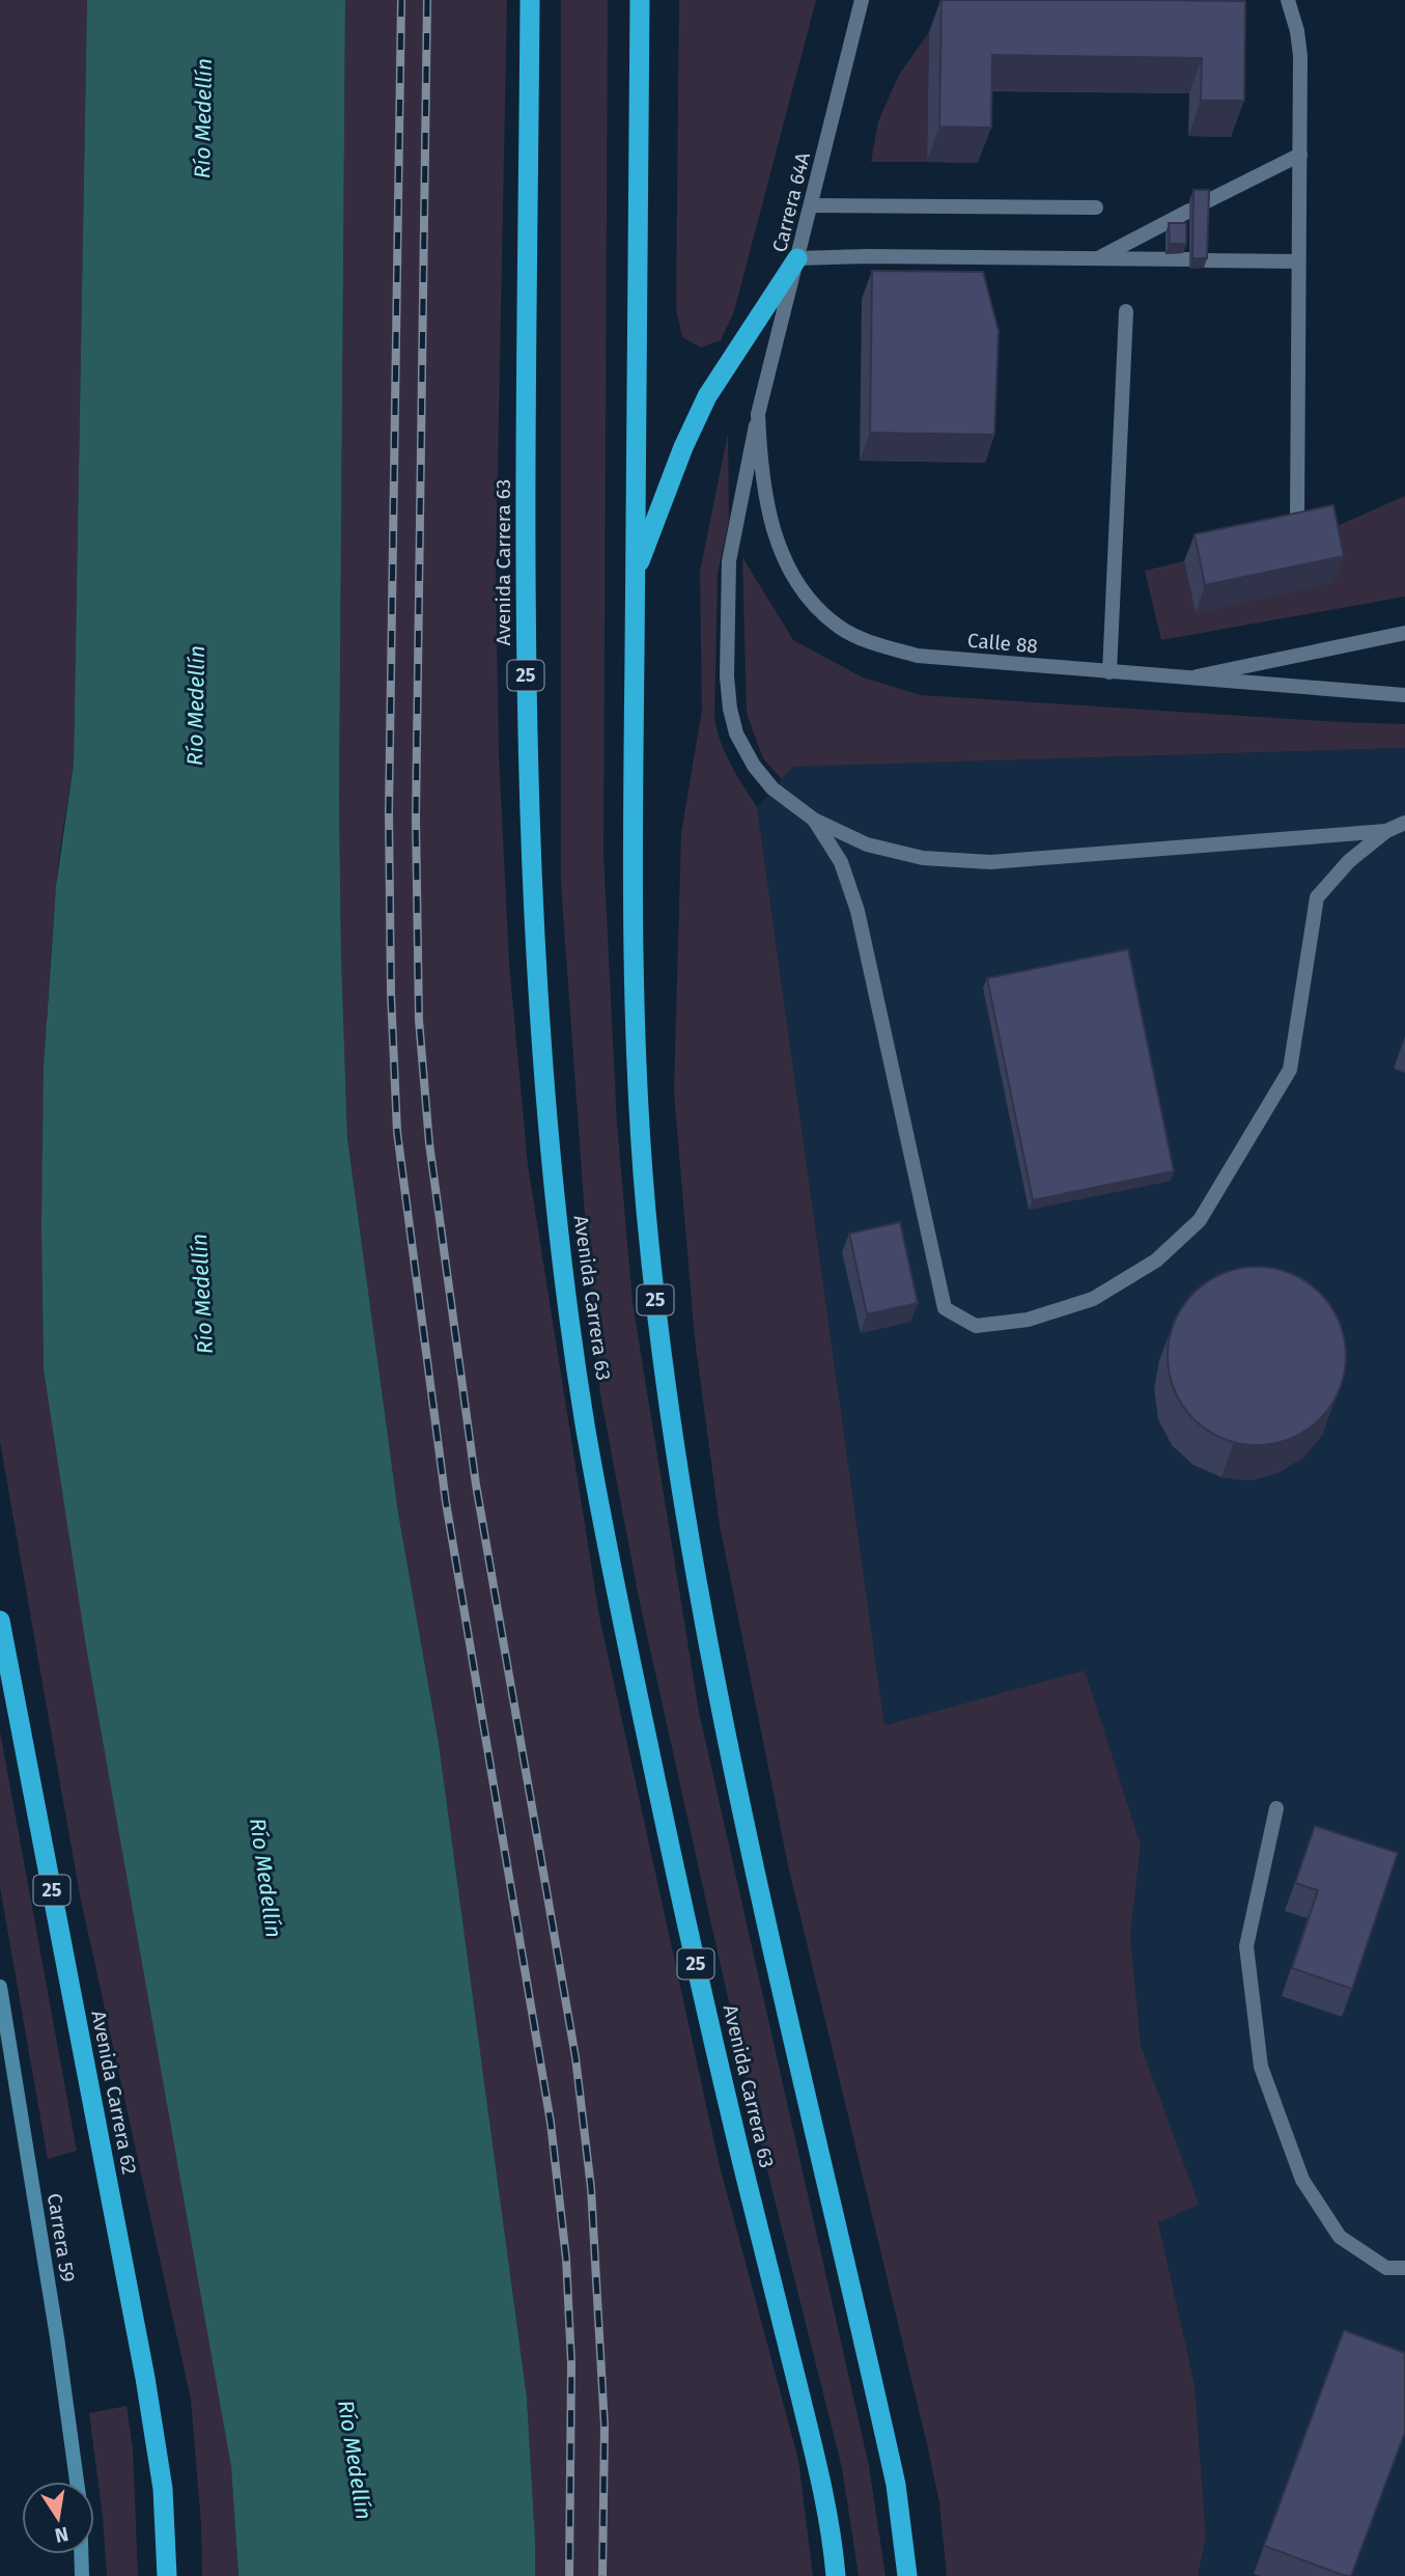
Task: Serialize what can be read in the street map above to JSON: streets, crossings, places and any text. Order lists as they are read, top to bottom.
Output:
{
  "streets": {
    "highway": ["Avenida Carrera 63", "25", "Avenida Carrera 62"],
    "main road": ["Carrera 59"],
    "street": ["Carrera 64A", "Calle 88"]
  },
  "crossings": [
    ["Carrera 64A", "Calle 88"]
  ],
  "water": ["Río Medellín"],
  "north": "bottom"
}
